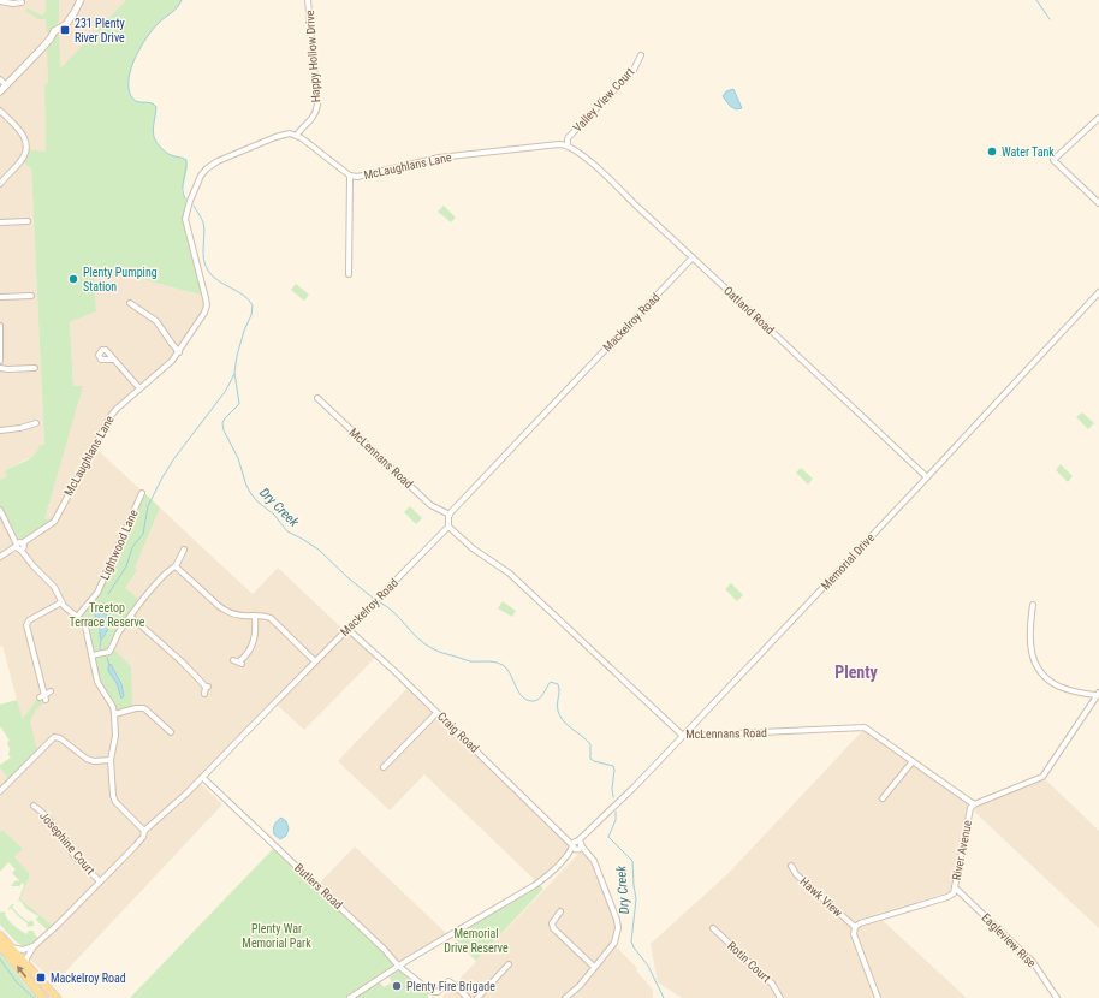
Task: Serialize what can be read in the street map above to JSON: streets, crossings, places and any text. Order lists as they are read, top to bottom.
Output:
{
  "streets": {
    "street": [
      "Happy Hollow Drive",
      "Valley View Court",
      "McLaughlans Lane",
      "Oatland Road",
      "Mackelroy Road",
      "McLennans Road",
      "Lightwood Lane",
      "Memorial Drive",
      "Craig Road",
      "Josephine Court",
      "River Avenue",
      "Butlers Road",
      "Hawk View",
      "Eagleview Rise",
      "Rotin Court"
    ]
  },
  "crossings": [
    ["Happy Hollow Drive", "McLaughlans Lane"],
    ["Valley View Court", "McLaughlans Lane"],
    ["Valley View Court", "Oatland Road"],
    ["McLaughlans Lane", "Oatland Road"],
    ["Oatland Road", "Mackelroy Road"],
    ["Oatland Road", "Memorial Drive"],
    ["Mackelroy Road", "McLennans Road"],
    ["Mackelroy Road", "Craig Road"],
    ["Mackelroy Road", "Josephine Court"],
    ["Mackelroy Road", "Butlers Road"],
    ["McLennans Road", "Memorial Drive"],
    ["McLennans Road", "River Avenue"],
    ["Memorial Drive", "Craig Road"],
    ["Memorial Drive", "Butlers Road"],
    ["River Avenue", "Hawk View"],
    ["River Avenue", "Eagleview Rise"]
  ],
  "districts": ["Plenty"],
  "water": ["Dry Creek"],
  "parks": ["Treetop Terrace Reserve", "Plenty War Memorial Park", "Memorial Drive Reserve"],
  "places": {
    "transit": ["231 Plenty River Drive", "Mackelroy Road"],
    "other": ["Water Tank", "Plenty Pumping Station", "Plenty Fire Brigade"]
  }
}
